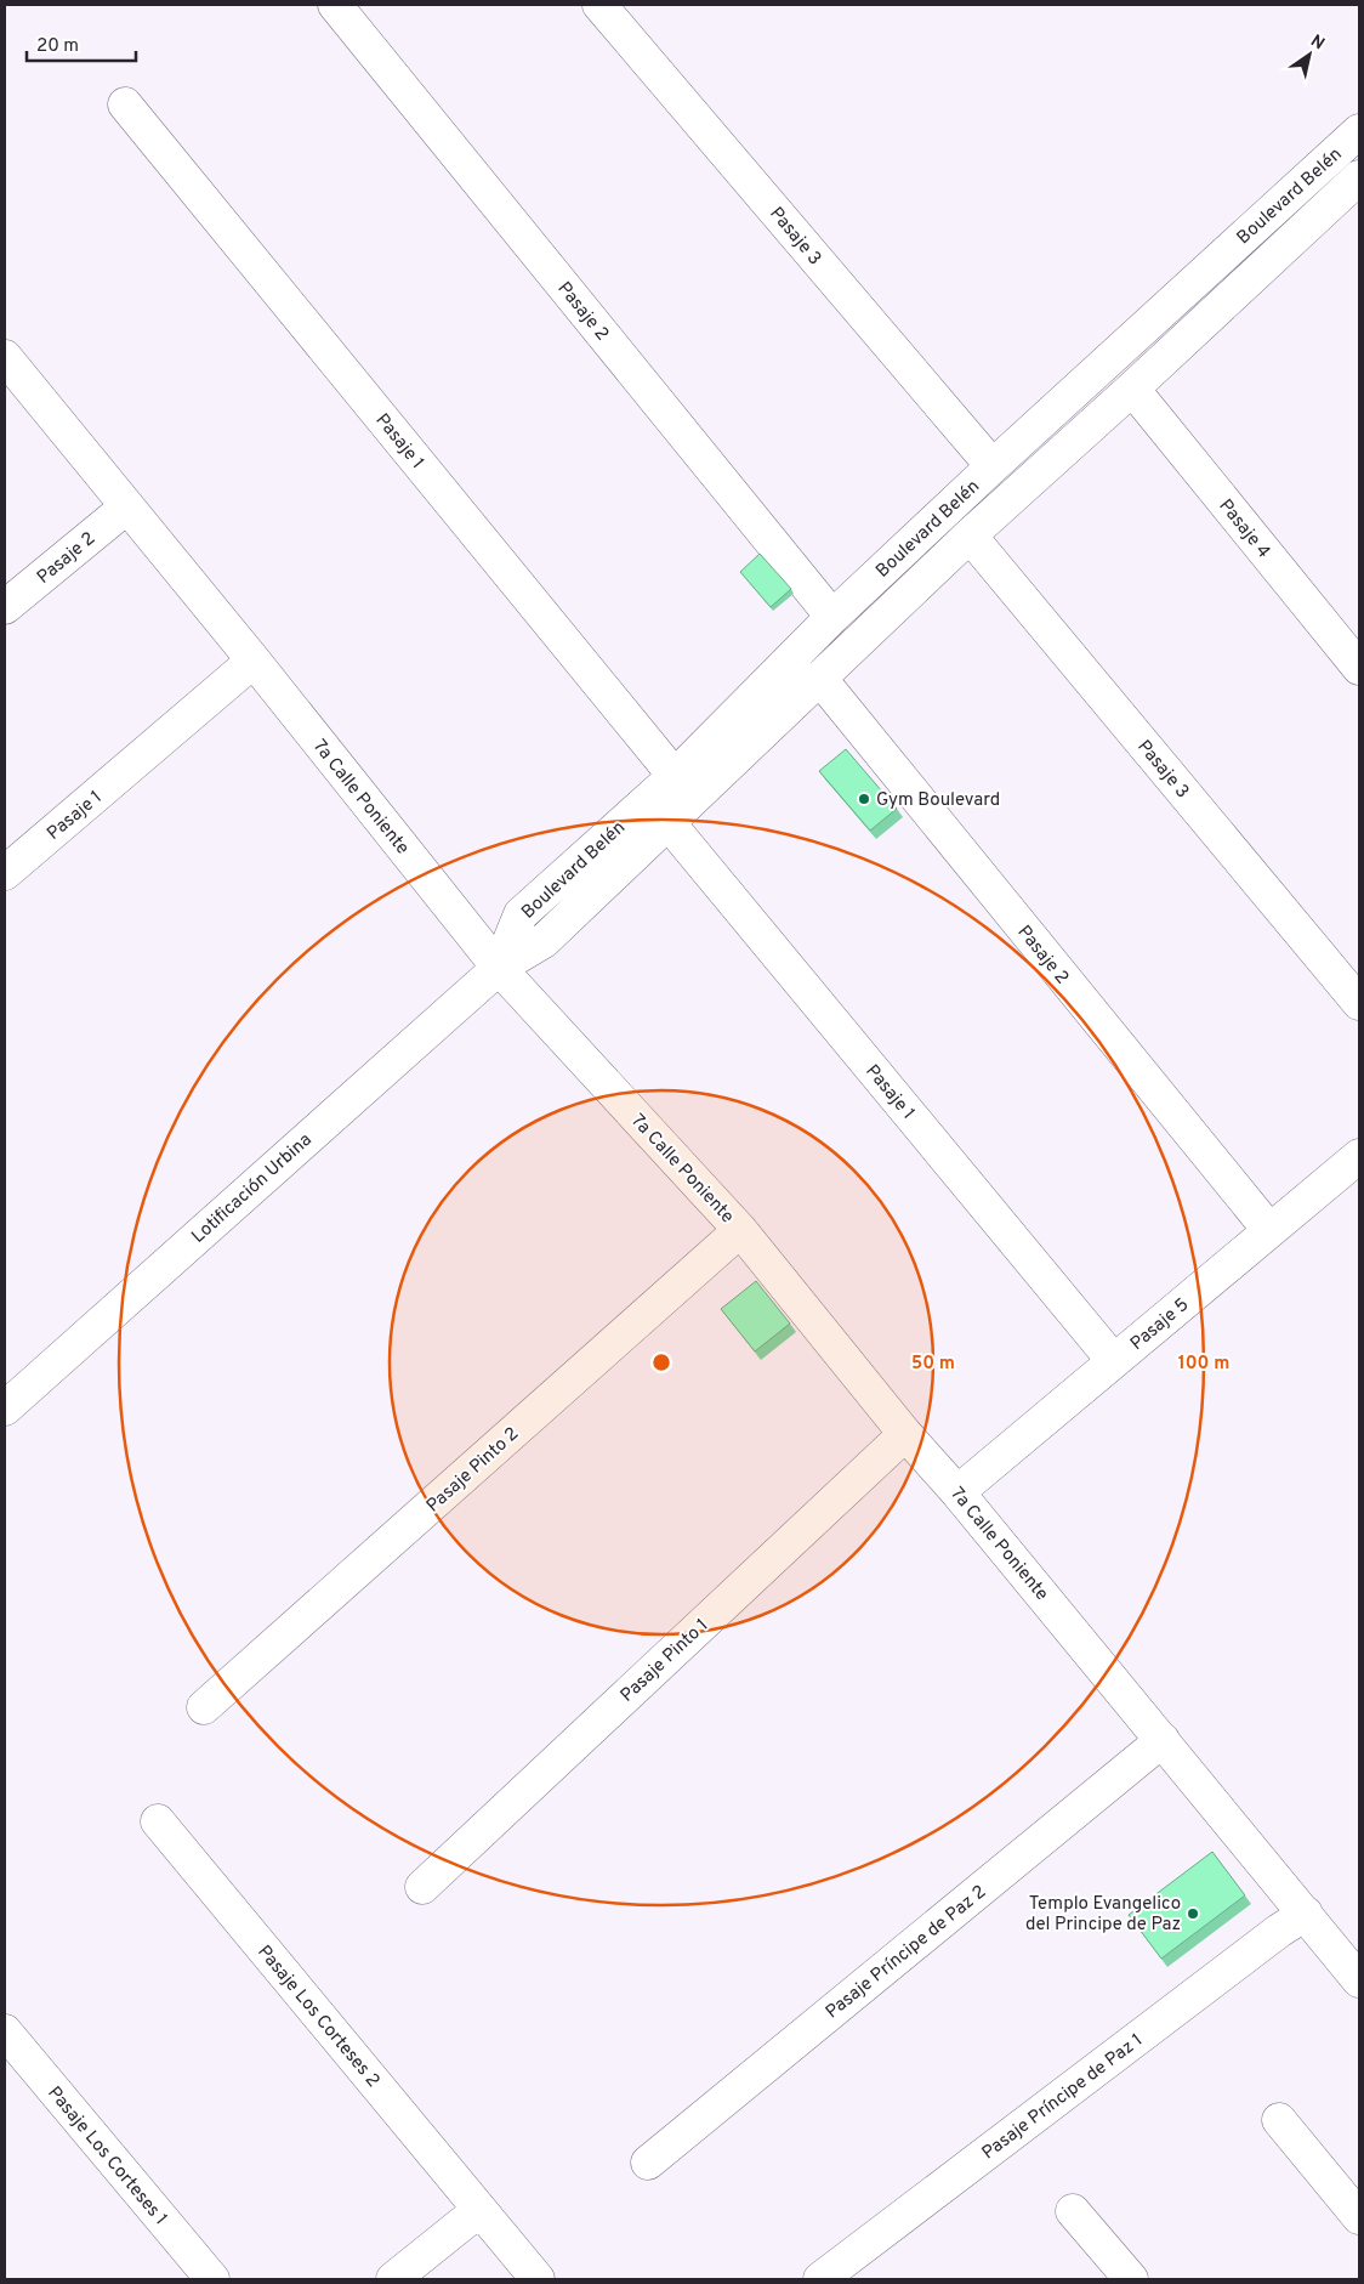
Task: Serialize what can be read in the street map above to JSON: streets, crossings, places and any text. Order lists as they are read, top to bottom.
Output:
{
  "streets": {
    "street": [
      "Boulevard Belén",
      "Pasaje 3",
      "Pasaje 2",
      "Pasaje 1",
      "Pasaje 4",
      "7a Calle Poniente",
      "Lotificación Urbina",
      "Pasaje 5",
      "Pasaje Pinto 2",
      "Pasaje Pinto 1",
      "Pasaje Príncipe de Paz 2",
      "Pasaje Los Corteses 2",
      "Pasaje Príncipe de Paz 1",
      "Pasaje Los Corteses 1"
    ]
  },
  "crossings": [
    ["Boulevard Belén", "Pasaje 3"],
    ["Boulevard Belén", "Pasaje 2"],
    ["Boulevard Belén", "Pasaje 1"],
    ["Boulevard Belén", "Pasaje 4"],
    ["Boulevard Belén", "7a Calle Poniente"],
    ["Boulevard Belén", "Lotificación Urbina"],
    ["Pasaje 2", "7a Calle Poniente"],
    ["Pasaje 2", "Pasaje 5"],
    ["Pasaje 1", "7a Calle Poniente"],
    ["Pasaje 1", "Pasaje 5"],
    ["7a Calle Poniente", "Lotificación Urbina"],
    ["7a Calle Poniente", "Pasaje 5"],
    ["7a Calle Poniente", "Pasaje Pinto 2"],
    ["7a Calle Poniente", "Pasaje Pinto 1"],
    ["7a Calle Poniente", "Pasaje Príncipe de Paz 2"],
    ["7a Calle Poniente", "Pasaje Príncipe de Paz 1"]
  ],
  "places": ["Gym Boulevard", "Templo Evangelico del Principe de Paz"],
  "scale_bar": "20 m",
  "north": "top right",
  "rings": ["50 m", "100 m"]
}
